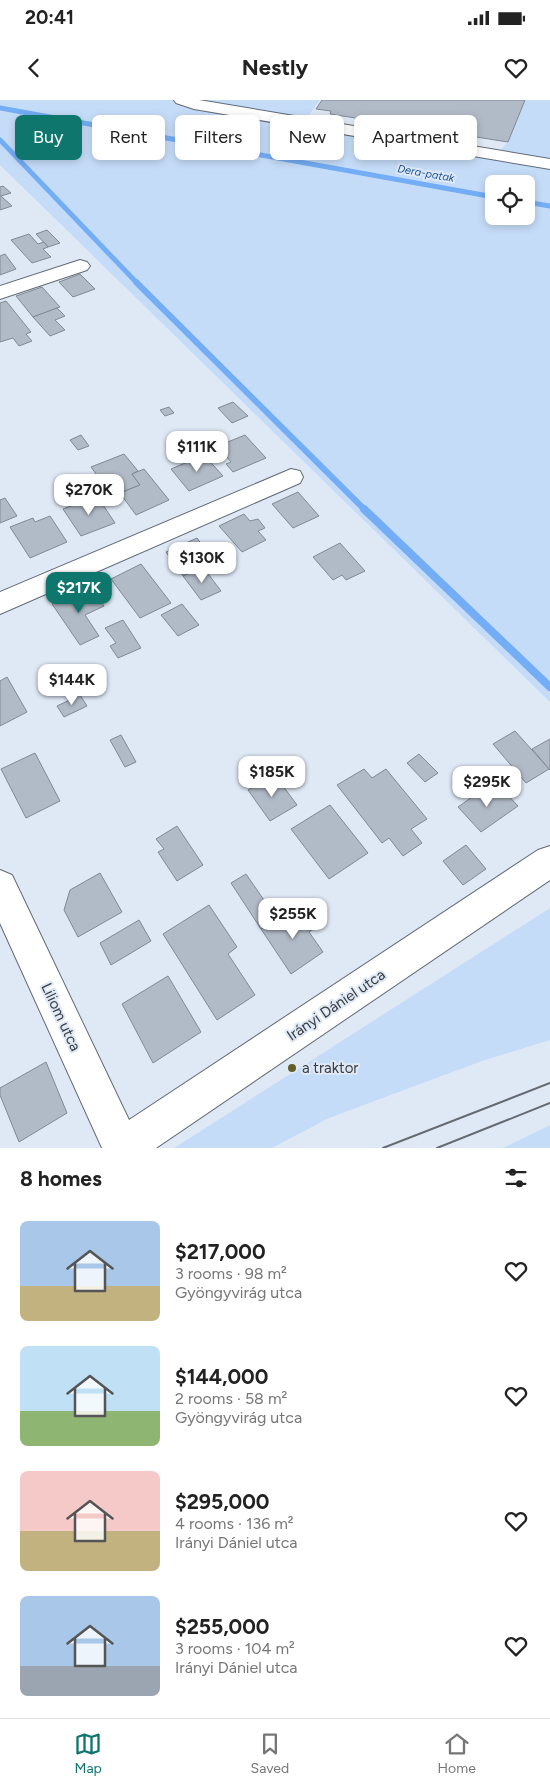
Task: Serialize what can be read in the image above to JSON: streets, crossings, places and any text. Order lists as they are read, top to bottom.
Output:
{
  "streets": {
    "street": ["Irányi Dániel utca", "Liliom utca"]
  },
  "crossings": [
    ["Irányi Dániel utca", "Liliom utca"]
  ],
  "water": ["Dera-patak"],
  "places": ["a traktor"],
  "page": {
    "status": "20:41",
    "header": "Nestly",
    "chip": [
      "Buy",
      "Rent",
      "Filters",
      "New",
      "Apartment"
    ],
    "price": [
      "$111K",
      "$270K",
      "$130K",
      "$217K",
      "$144K",
      "$185K",
      "$295K",
      "$255K"
    ],
    "heading": "8 homes",
    "list": [
      {
        "name": "$217,000",
        "note": "3 rooms · 98 m² · Gyöngyvirág utca"
      },
      {
        "name": "$144,000",
        "note": "2 rooms · 58 m² · Gyöngyvirág utca"
      },
      {
        "name": "$295,000",
        "note": "4 rooms · 136 m² · Irányi Dániel utca"
      },
      {
        "name": "$255,000",
        "note": "3 rooms · 104 m² · Irányi Dániel utca"
      }
    ],
    "tabs": ["Map", "Saved", "Home"]
  }
}
